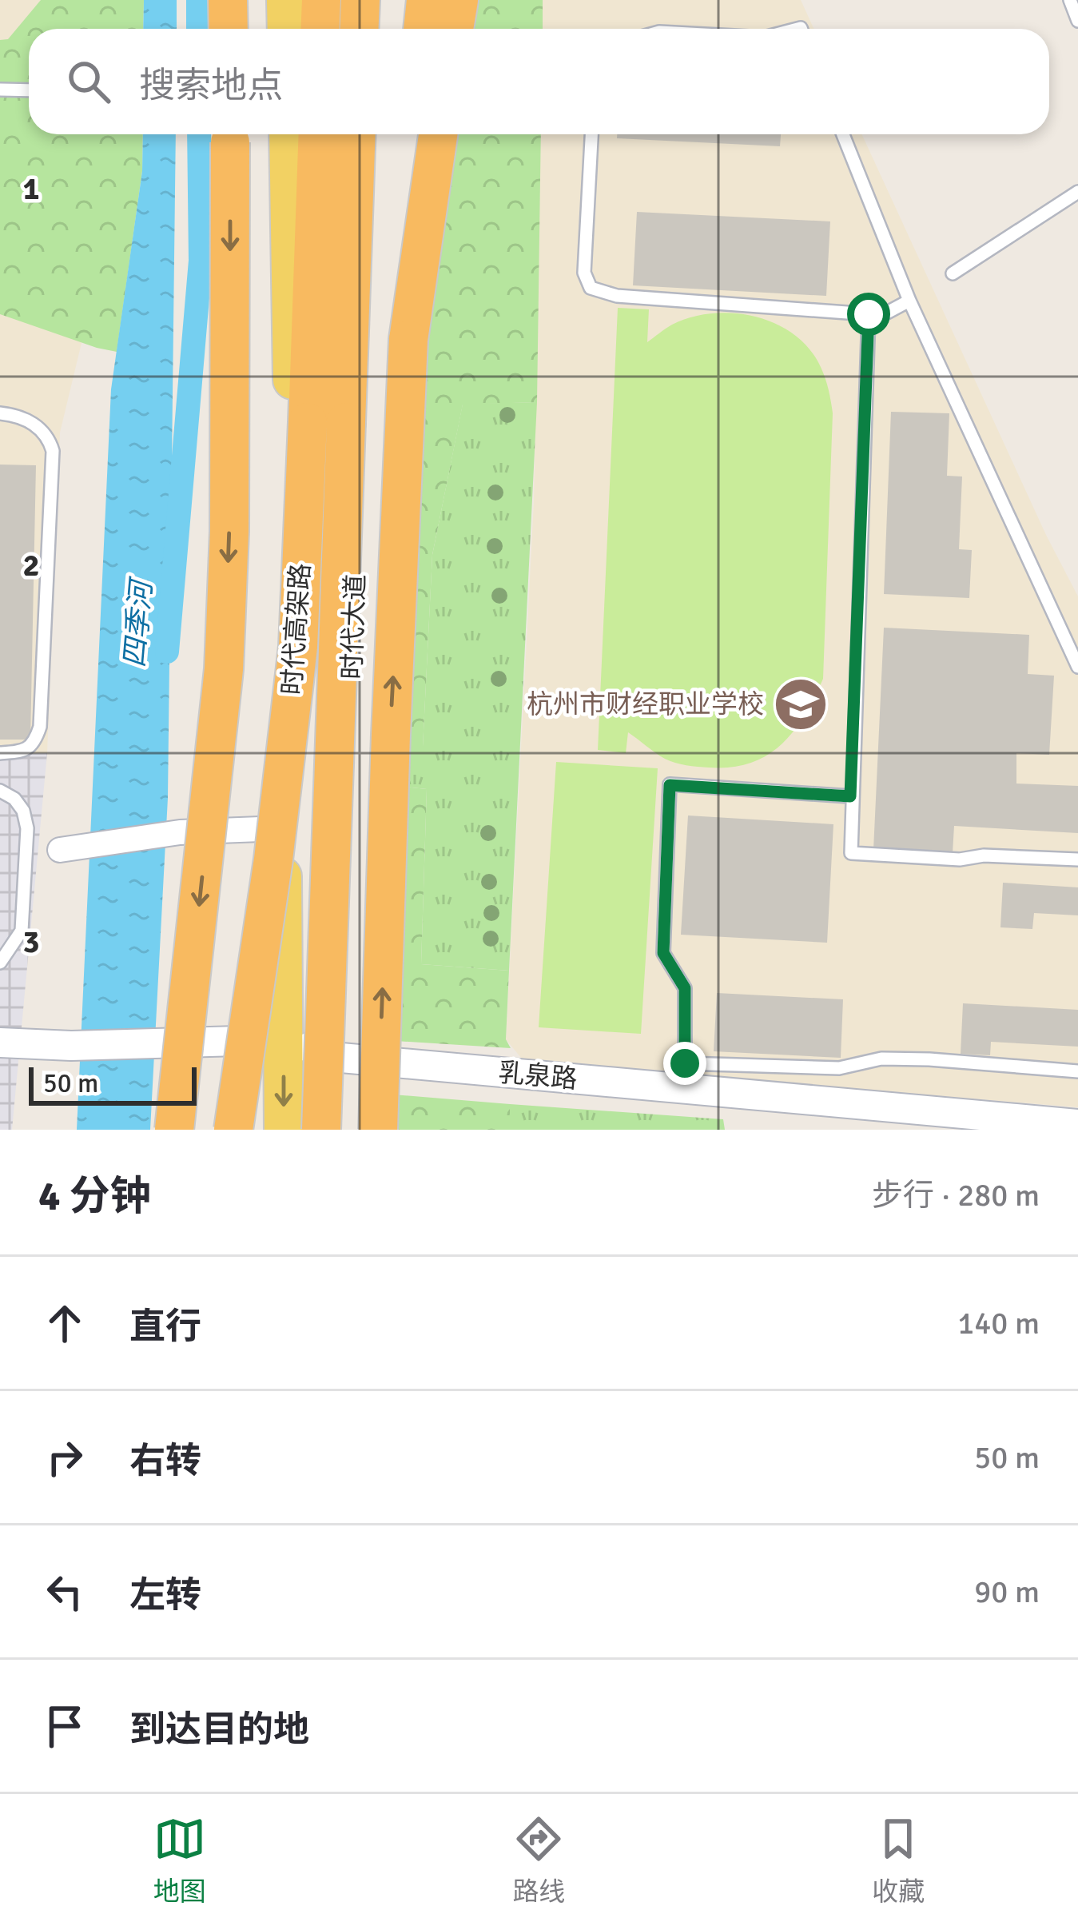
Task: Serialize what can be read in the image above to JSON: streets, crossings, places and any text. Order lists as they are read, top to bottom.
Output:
{
  "streets": {
    "highway": ["时代高架路"],
    "main road": ["时代大道"],
    "street": ["乳泉路"]
  },
  "crossings": [
    ["时代大道", "乳泉路"]
  ],
  "water": ["四季河"],
  "places": {
    "school or university": ["杭州市财经职业学校"]
  },
  "scale_bar": "50 m",
  "page": {
    "search": "搜索地点",
    "scale": "50 m",
    "heading": ["4 分钟", "步行 · 280 m"],
    "list": [
      ["直行", "140 m"],
      ["右转", "50 m"],
      ["左转", "90 m"],
      "到达目的地"
    ],
    "nav": ["地图", "路线", "收藏"]
  },
  "grid": {
    "rows": ["1", "2", "3"]
  }
}
